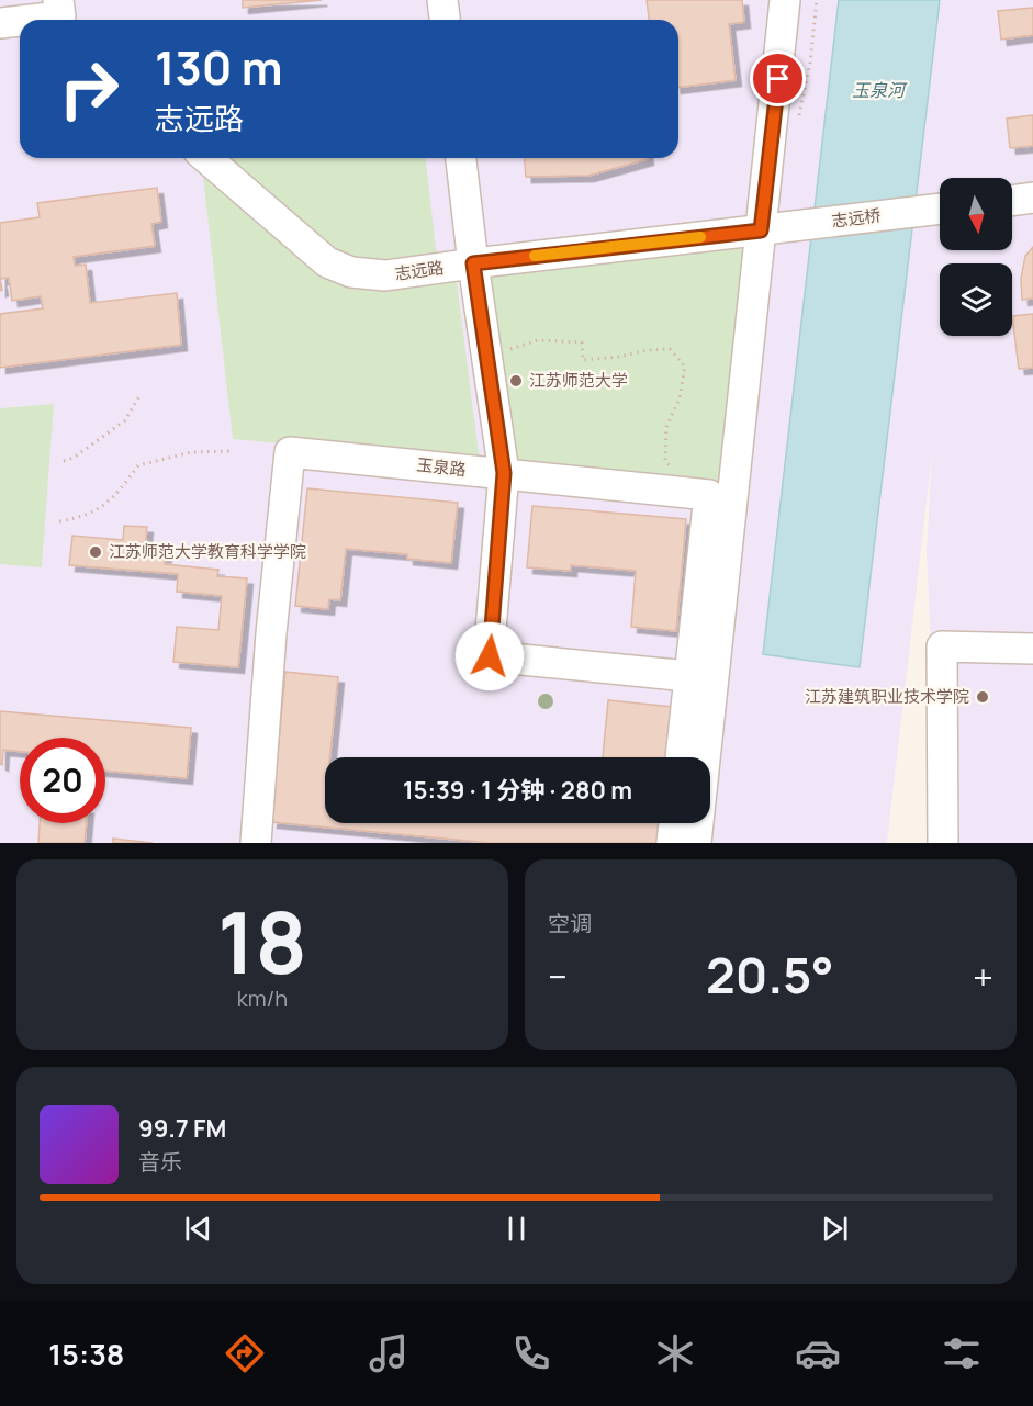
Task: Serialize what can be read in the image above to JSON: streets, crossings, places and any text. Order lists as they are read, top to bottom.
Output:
{
  "streets": {
    "street": ["志远桥", "志远路", "玉泉路"]
  },
  "crossings": [
    ["志远桥", "志远路"]
  ],
  "water": ["玉泉河"],
  "places": ["江苏师范大学", "江苏师范大学教育科学学院", "江苏建筑职业技术学院"],
  "north": "bottom",
  "page": {
    "turn": ["130 m", "志远路"],
    "limit": "20",
    "trip": "15:39 · 1 分钟 · 280 m",
    "tile": [
      ["18", "km/h"],
      "空调"
    ],
    "heat": ["−", "20.5°", "+"],
    "song": ["99.7 FM", "音乐"],
    "tabs": "15:38"
  }
}
